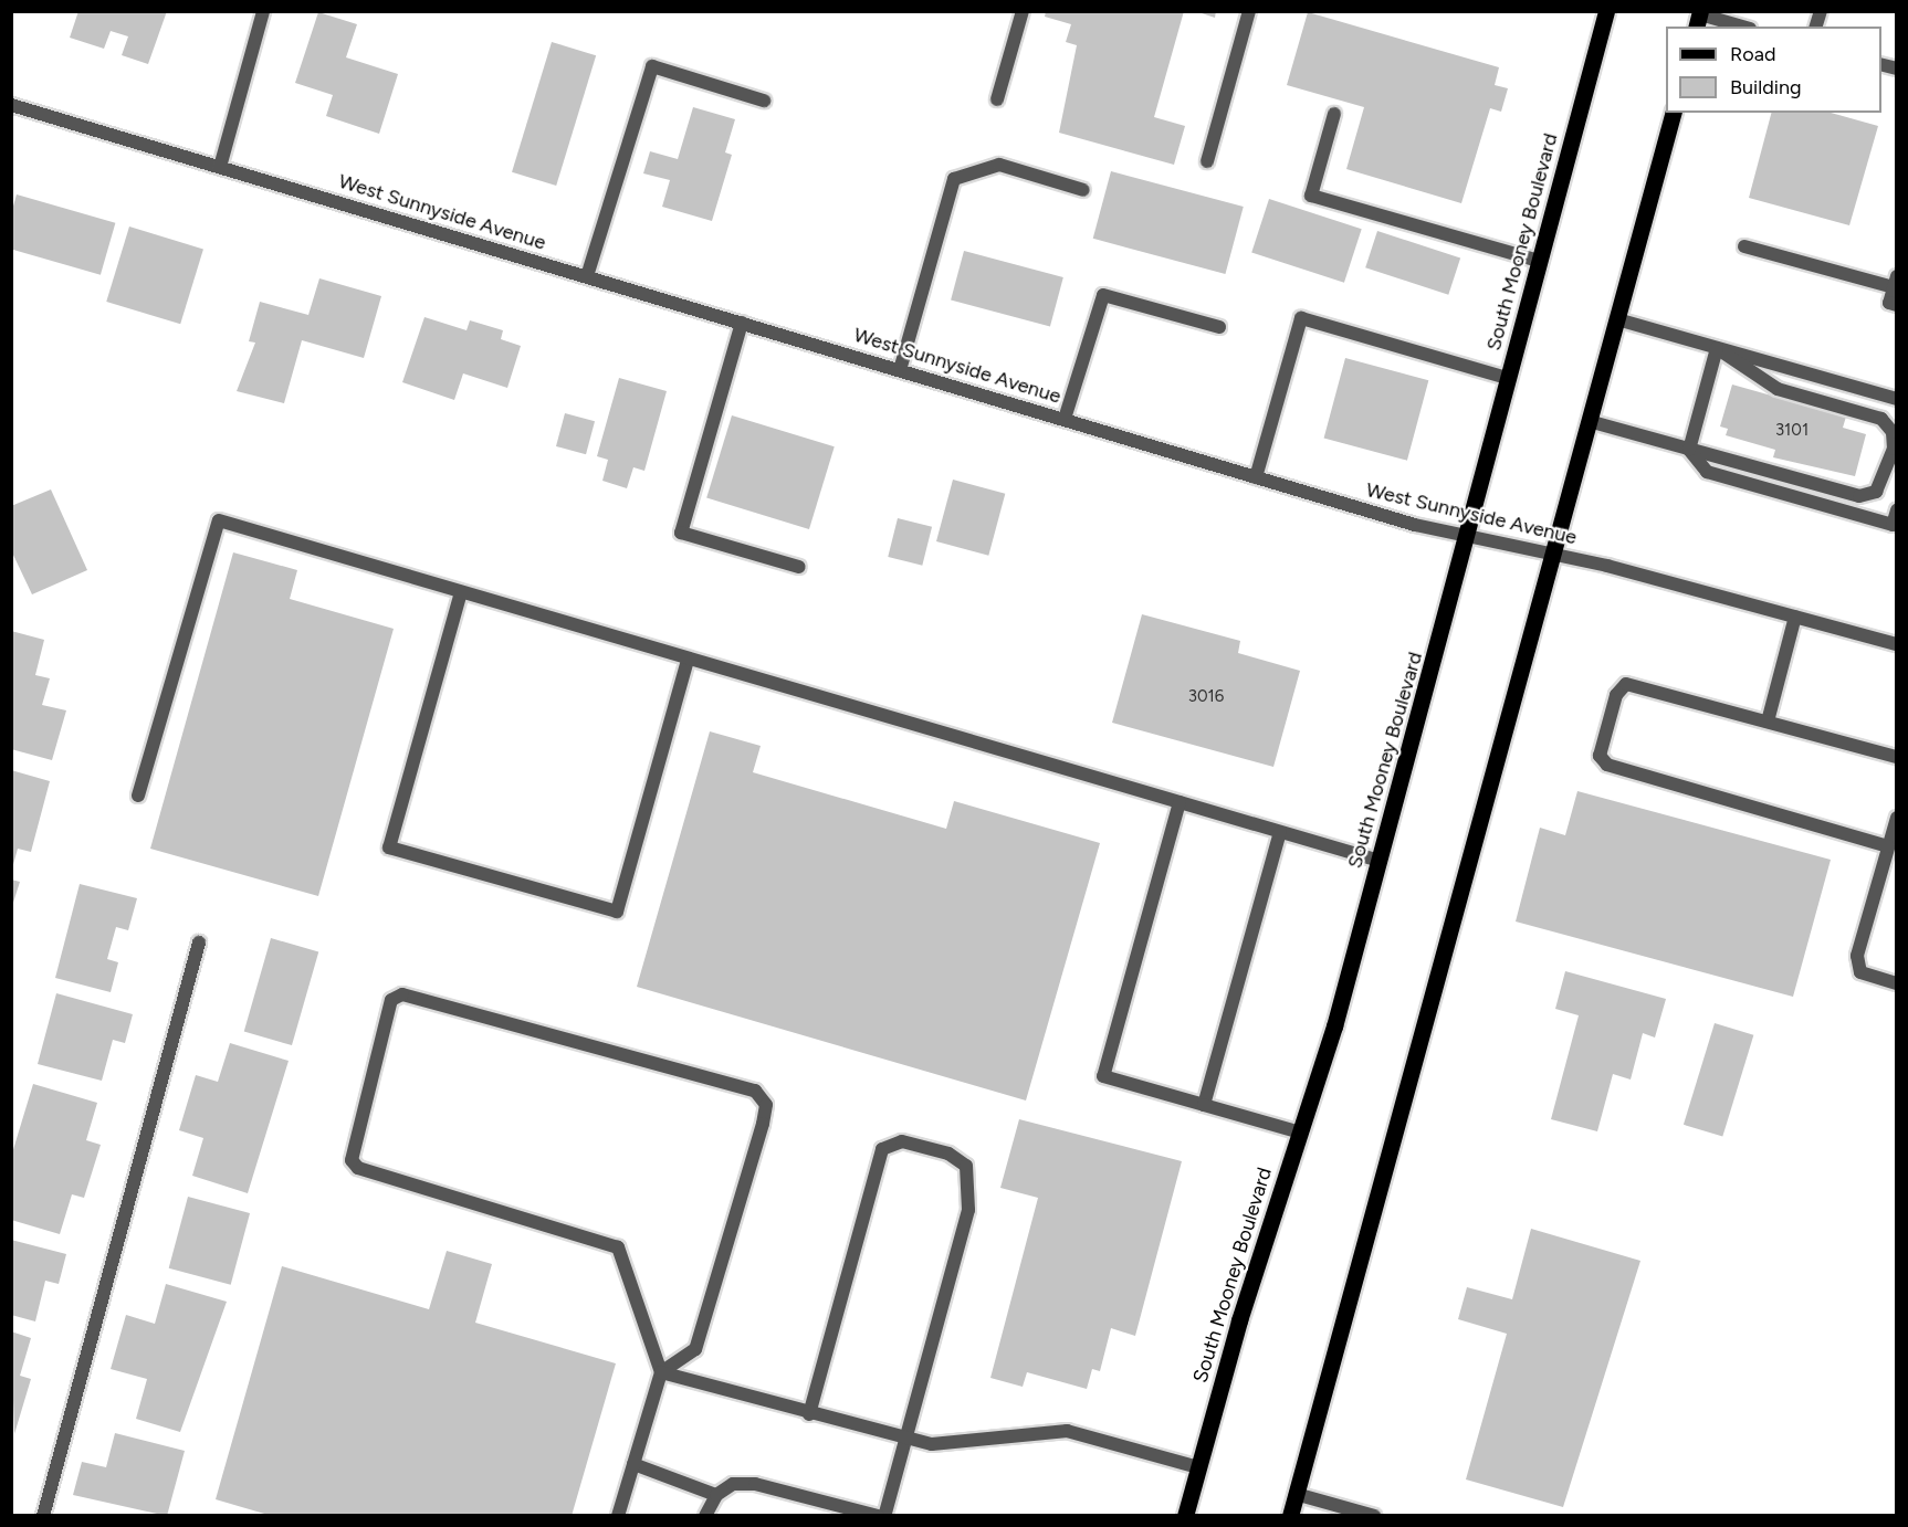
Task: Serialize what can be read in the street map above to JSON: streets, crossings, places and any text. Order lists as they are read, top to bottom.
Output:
{
  "streets": {
    "main road": ["South Mooney Boulevard"],
    "street": ["West Sunnyside Avenue"]
  },
  "crossings": [
    ["West Sunnyside Avenue", "South Mooney Boulevard"]
  ],
  "house_numbers": ["3101", "3016"],
  "legend": ["Road", "Building"]
}
